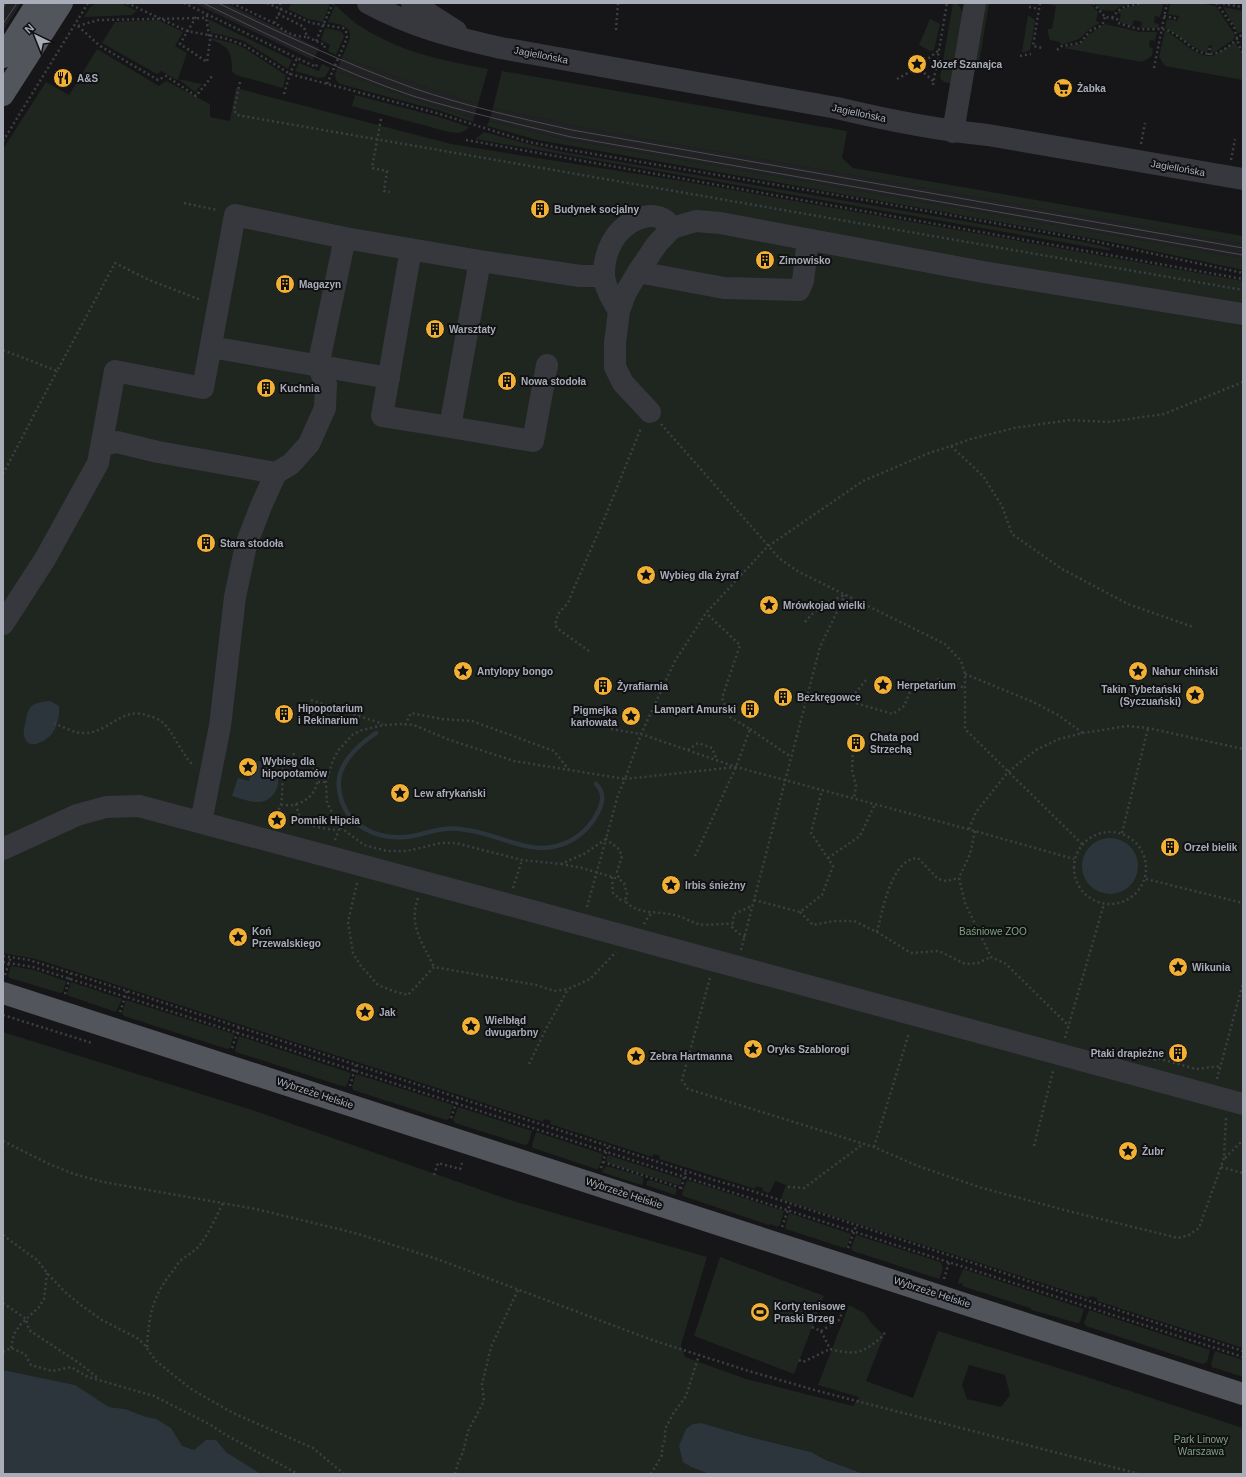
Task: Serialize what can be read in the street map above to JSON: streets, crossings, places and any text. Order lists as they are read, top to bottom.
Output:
{
  "streets": {
    "main road": ["Wybrzeże Helskie"],
    "street": ["Jagiellońska"]
  },
  "parks": ["Baśniowe ZOO", "Park Linowy Warszawa"],
  "places": {
    "place": [
      "Józef Szanajca",
      "Wybieg dla żyraf",
      "Mrówkojad wielki",
      "Antylopy bongo",
      "Nahur chiński",
      "Herpetarium",
      "Takin Tybetański (Syczuański)",
      "Pigmejka karłowata",
      "Wybieg dla hipopotamów",
      "Lew afrykański",
      "Pomnik Hipcia",
      "Irbis śnieżny",
      "Koń Przewalskiego",
      "Wikunia",
      "Jak",
      "Wielbłąd dwugarbny",
      "Oryks Szablorogi",
      "Zebra Hartmanna",
      "Żubr"
    ],
    "restaurant": ["A&S"],
    "supermarket": ["Żabka"],
    "building": [
      "Budynek socjalny",
      "Zimowisko",
      "Magazyn",
      "Warsztaty",
      "Nowa stodoła",
      "Kuchnia",
      "Stara stodoła",
      "Żyrafiarnia",
      "Bezkręgowce",
      "Lampart Amurski",
      "Hipopotarium i Rekinarium",
      "Chata pod Strzechą",
      "Orzeł bielik",
      "Ptaki drapieżne"
    ],
    "sports": ["Korty tenisowe Praski Brzeg"]
  },
  "north": "top left"
}
